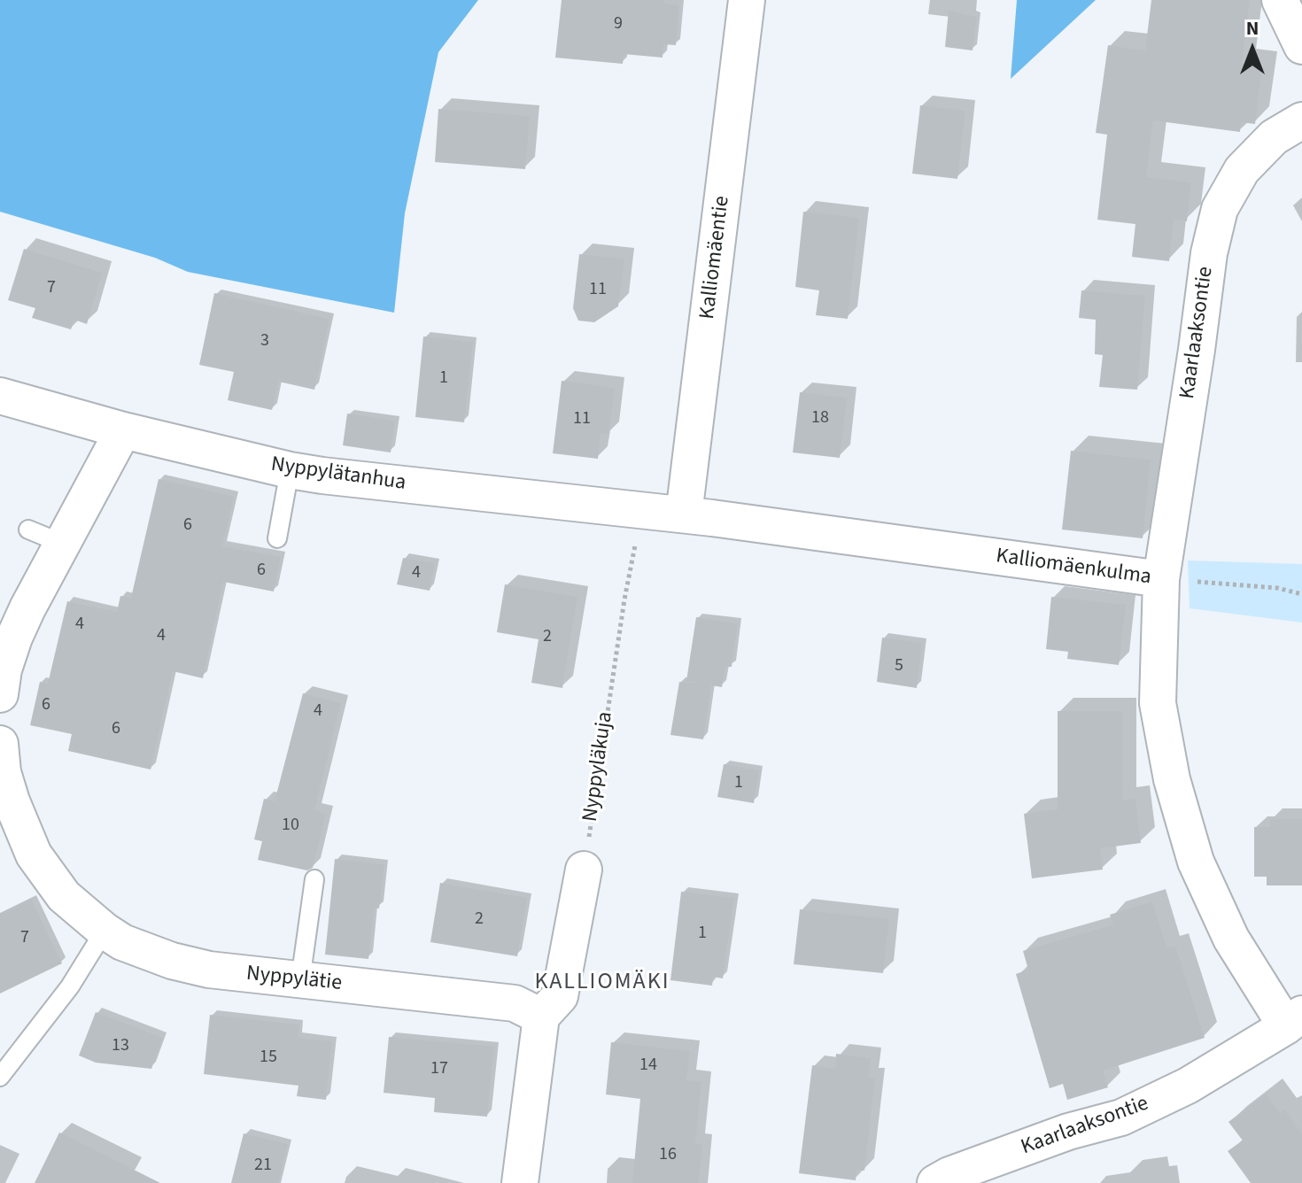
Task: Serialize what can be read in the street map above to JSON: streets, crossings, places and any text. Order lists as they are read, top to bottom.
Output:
{
  "streets": {
    "street": [
      "Kalliomäentie",
      "Kaarlaaksontie",
      "Nyppylätanhua",
      "Kalliomäenkulma",
      "Nyppylätie"
    ],
    "path": ["Nyppyläkuja"]
  },
  "crossings": [
    ["Kalliomäentie", "Nyppylätanhua"],
    ["Kalliomäentie", "Kalliomäenkulma"],
    ["Kaarlaaksontie", "Kalliomäenkulma"],
    ["Nyppylätanhua", "Kalliomäenkulma"],
    ["Nyppylätanhua", "Nyppyläkuja"]
  ],
  "districts": ["KALLIOMÄKI"],
  "house_numbers": [
    "9",
    "7",
    "11",
    "3",
    "1",
    "18",
    "11",
    "6",
    "6",
    "4",
    "4",
    "4",
    "2",
    "5",
    "6",
    "4",
    "6",
    "1",
    "10",
    "2",
    "1",
    "7",
    "13",
    "15",
    "14",
    "17",
    "16",
    "21"
  ],
  "north": "top"
}
